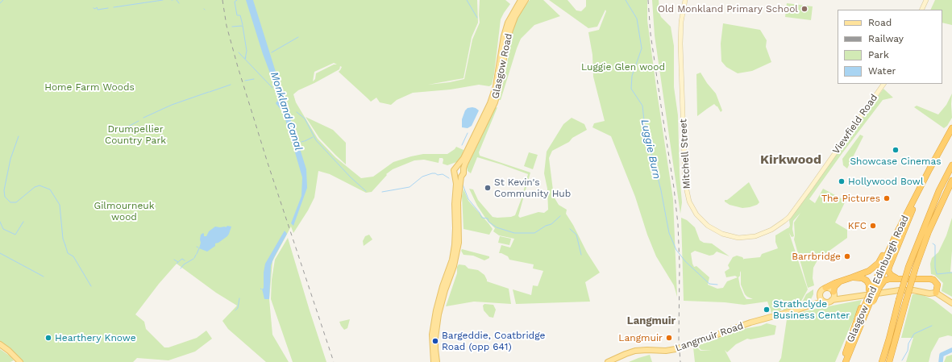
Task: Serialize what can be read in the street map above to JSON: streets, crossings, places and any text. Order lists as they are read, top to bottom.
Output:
{
  "streets": {
    "highway": ["Glasgow and Edinburgh Road"],
    "main road": ["Glasgow Road", "Langmuir Road"],
    "street": ["Viewfield Road", "Mitchell Street"]
  },
  "crossings": [
    ["Viewfield Road", "Mitchell Street"]
  ],
  "districts": ["Kirkwood", "Langmuir"],
  "water": ["Monkland Canal", "Luggie Burn"],
  "parks": [
    "Luggie Glen wood",
    "Home Farm Woods",
    "Drumpellier Country Park",
    "Gilmourneuk wood"
  ],
  "places": [
    "Old Monkland Primary School",
    "Showcase Cinemas",
    "Hollywood Bowl",
    "St Kevin's Community Hub",
    "The Pictures",
    "KFC",
    "Barrbridge",
    "Strathclyde Business Center",
    "Hearthery Knowe",
    "Langmuir",
    "Bargeddie, Coatbridge Road (opp 641)"
  ],
  "legend": [
    "Road",
    "Railway",
    "Park",
    "Water"
  ]
}
